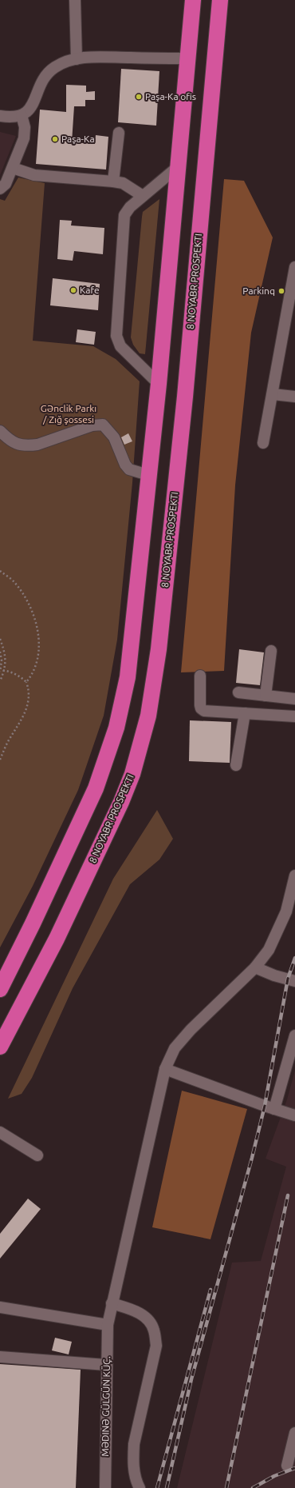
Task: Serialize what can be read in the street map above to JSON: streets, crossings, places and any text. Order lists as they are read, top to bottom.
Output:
{
  "streets": {
    "highway": ["8 NOYABR PROSPEKTI"],
    "street": ["MƏDINƏ GÜLGÜN KÜÇ."]
  },
  "parks": ["Gənclik Parkı / Zığ şossesi"],
  "places": [
    "Paşa-Ka ofis",
    "Paşa-Ka",
    "Kafe",
    "Parkinq"
  ]
}
